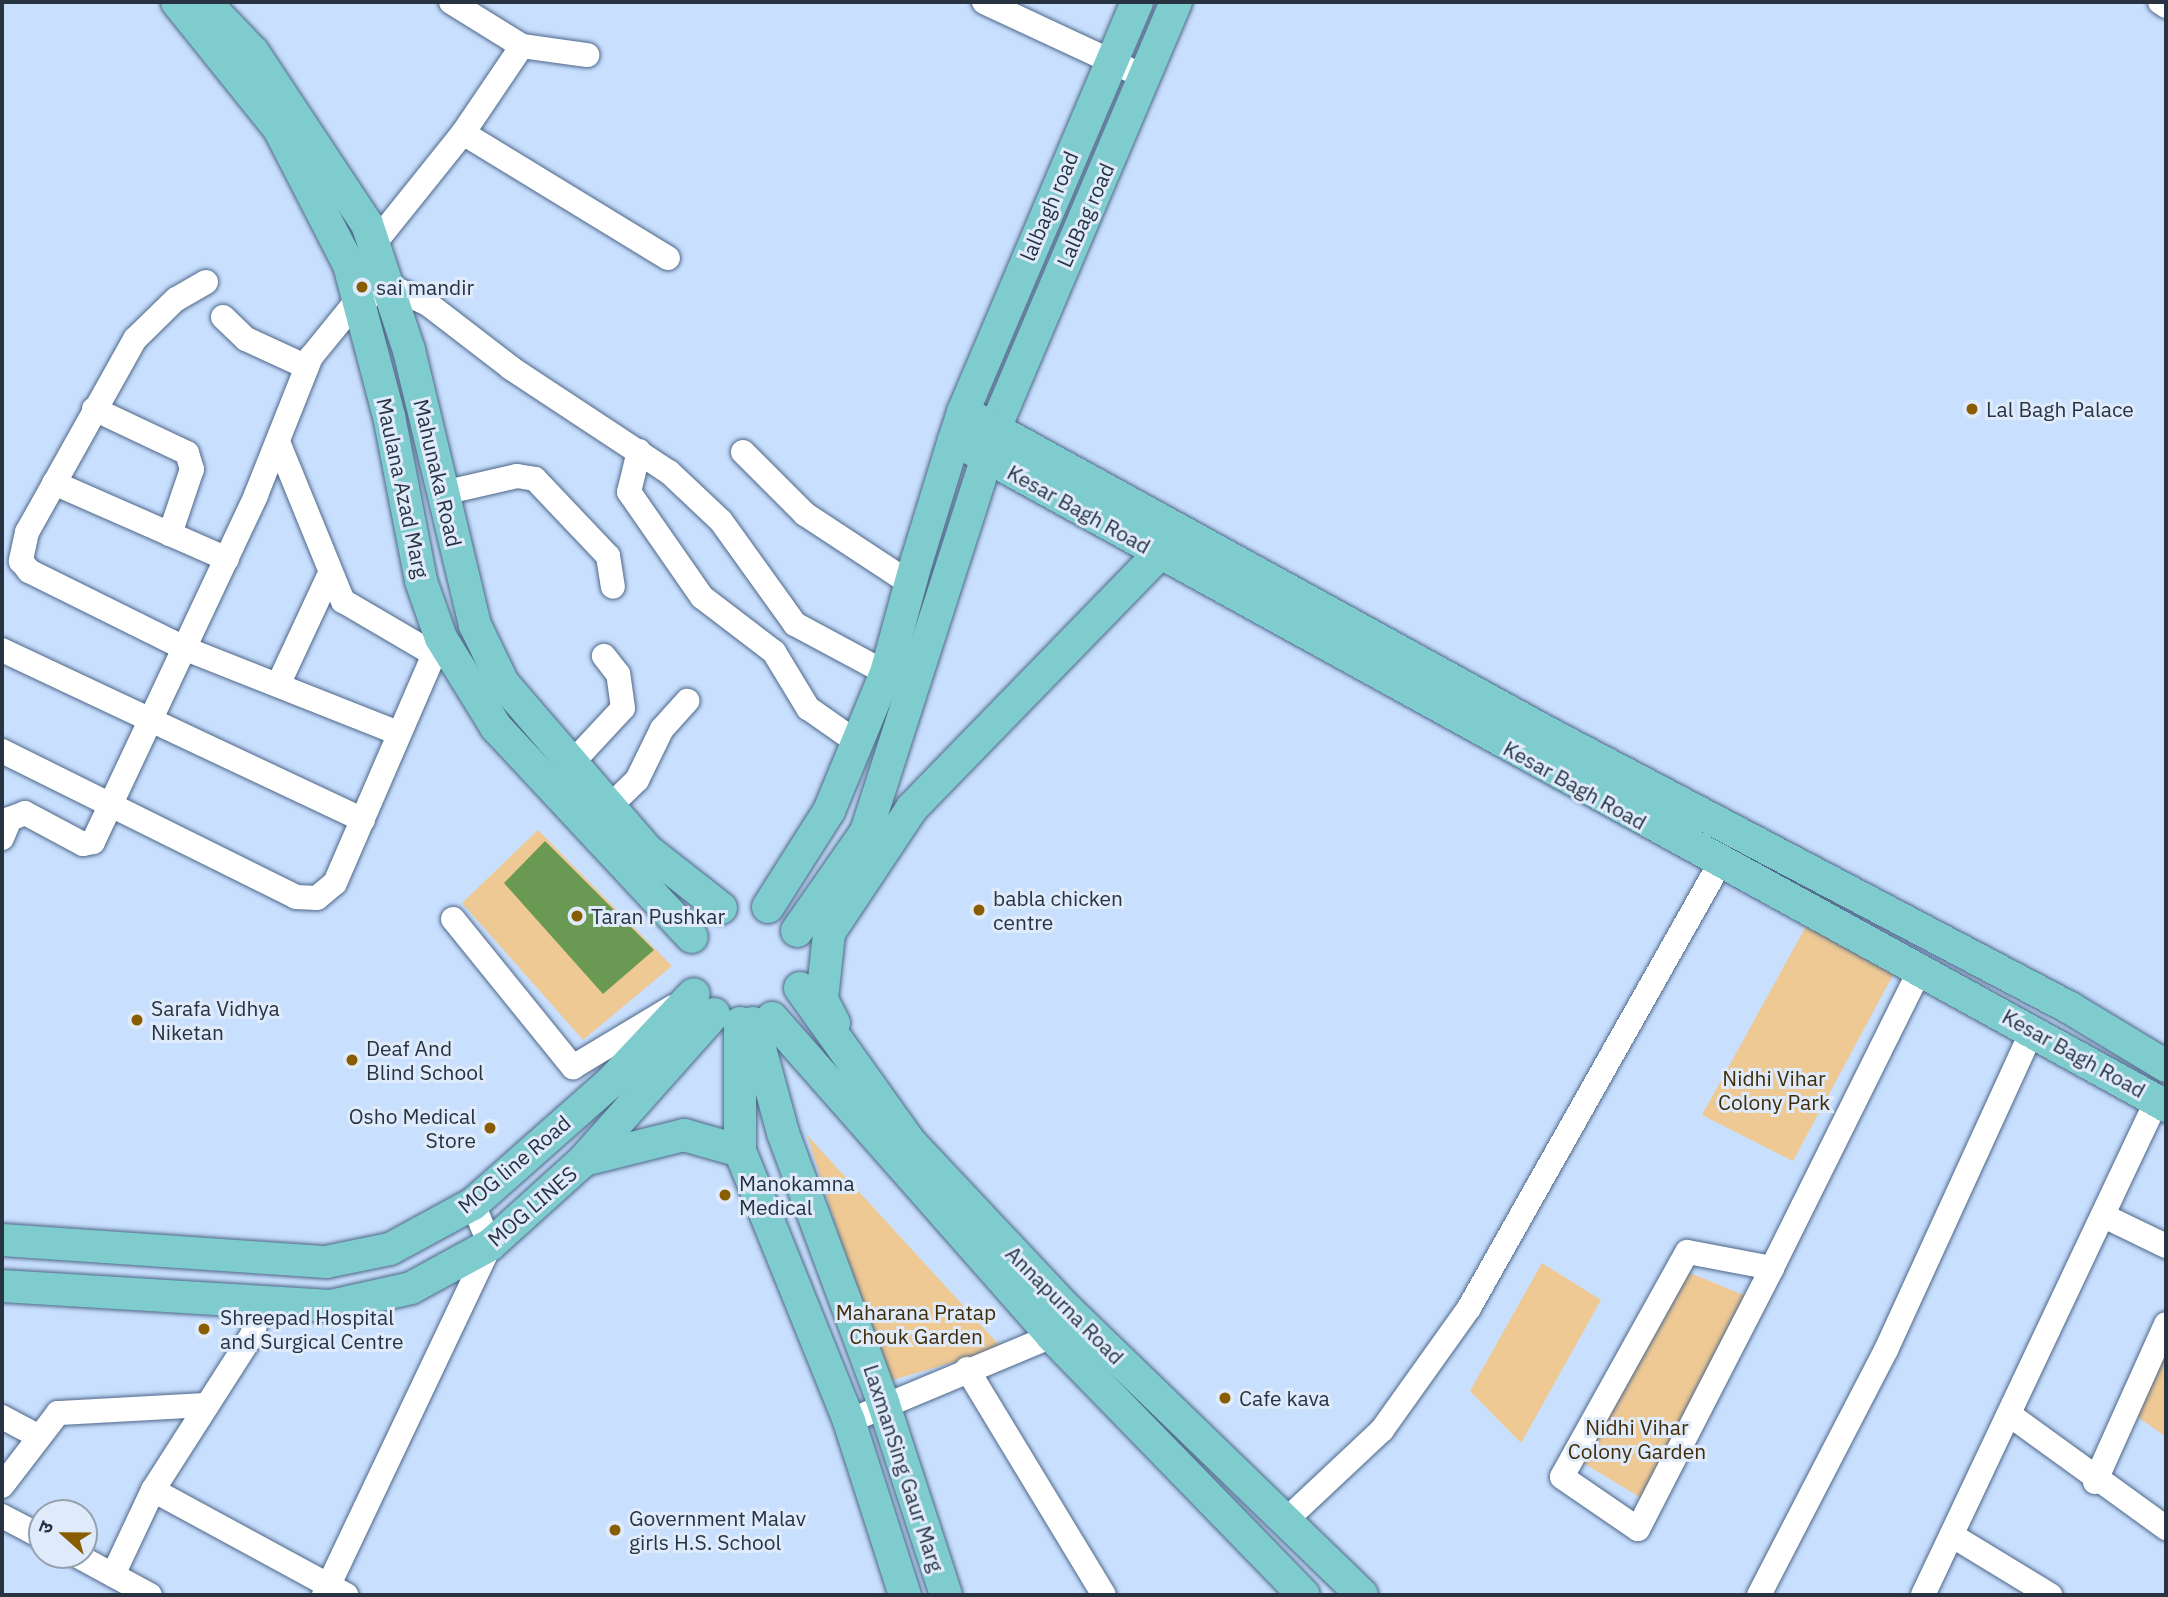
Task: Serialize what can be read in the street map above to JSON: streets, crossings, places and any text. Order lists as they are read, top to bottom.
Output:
{
  "streets": {
    "main road": [
      "lalbagh road",
      "LalBag road",
      "Mahunaka Road",
      "Maulana Azad Marg",
      "Kesar Bagh Road",
      "MOG line Road",
      "MOG LINES",
      "Annapurna Road",
      "LaxmanSing Gaur Marg"
    ]
  },
  "crossings": [
    ["LalBag road", "Kesar Bagh Road"],
    ["Mahunaka Road", "Maulana Azad Marg"],
    ["Mahunaka Road", "MOG line Road"],
    ["Mahunaka Road", "MOG LINES"],
    ["Mahunaka Road", "Annapurna Road"],
    ["Mahunaka Road", "LaxmanSing Gaur Marg"],
    ["Maulana Azad Marg", "MOG line Road"],
    ["Maulana Azad Marg", "MOG LINES"],
    ["Maulana Azad Marg", "Annapurna Road"],
    ["Maulana Azad Marg", "LaxmanSing Gaur Marg"],
    ["MOG line Road", "MOG LINES"],
    ["MOG line Road", "Annapurna Road"],
    ["MOG line Road", "LaxmanSing Gaur Marg"],
    ["MOG LINES", "Annapurna Road"],
    ["MOG LINES", "LaxmanSing Gaur Marg"],
    ["Annapurna Road", "LaxmanSing Gaur Marg"]
  ],
  "parks": ["Nidhi Vihar Colony Park", "Maharana Pratap Chouk Garden", "Nidhi Vihar Colony Garden"],
  "places": [
    "sai mandir",
    "Lal Bagh Palace",
    "babla chicken centre",
    "Taran Pushkar",
    "Sarafa Vidhya Niketan",
    "Deaf And Blind School",
    "Osho Medical Store",
    "Manokamna Medical",
    "Shreepad Hospital and Surgical Centre",
    "Cafe kava",
    "Government Malav girls H.S. School"
  ],
  "north": "left"
}
